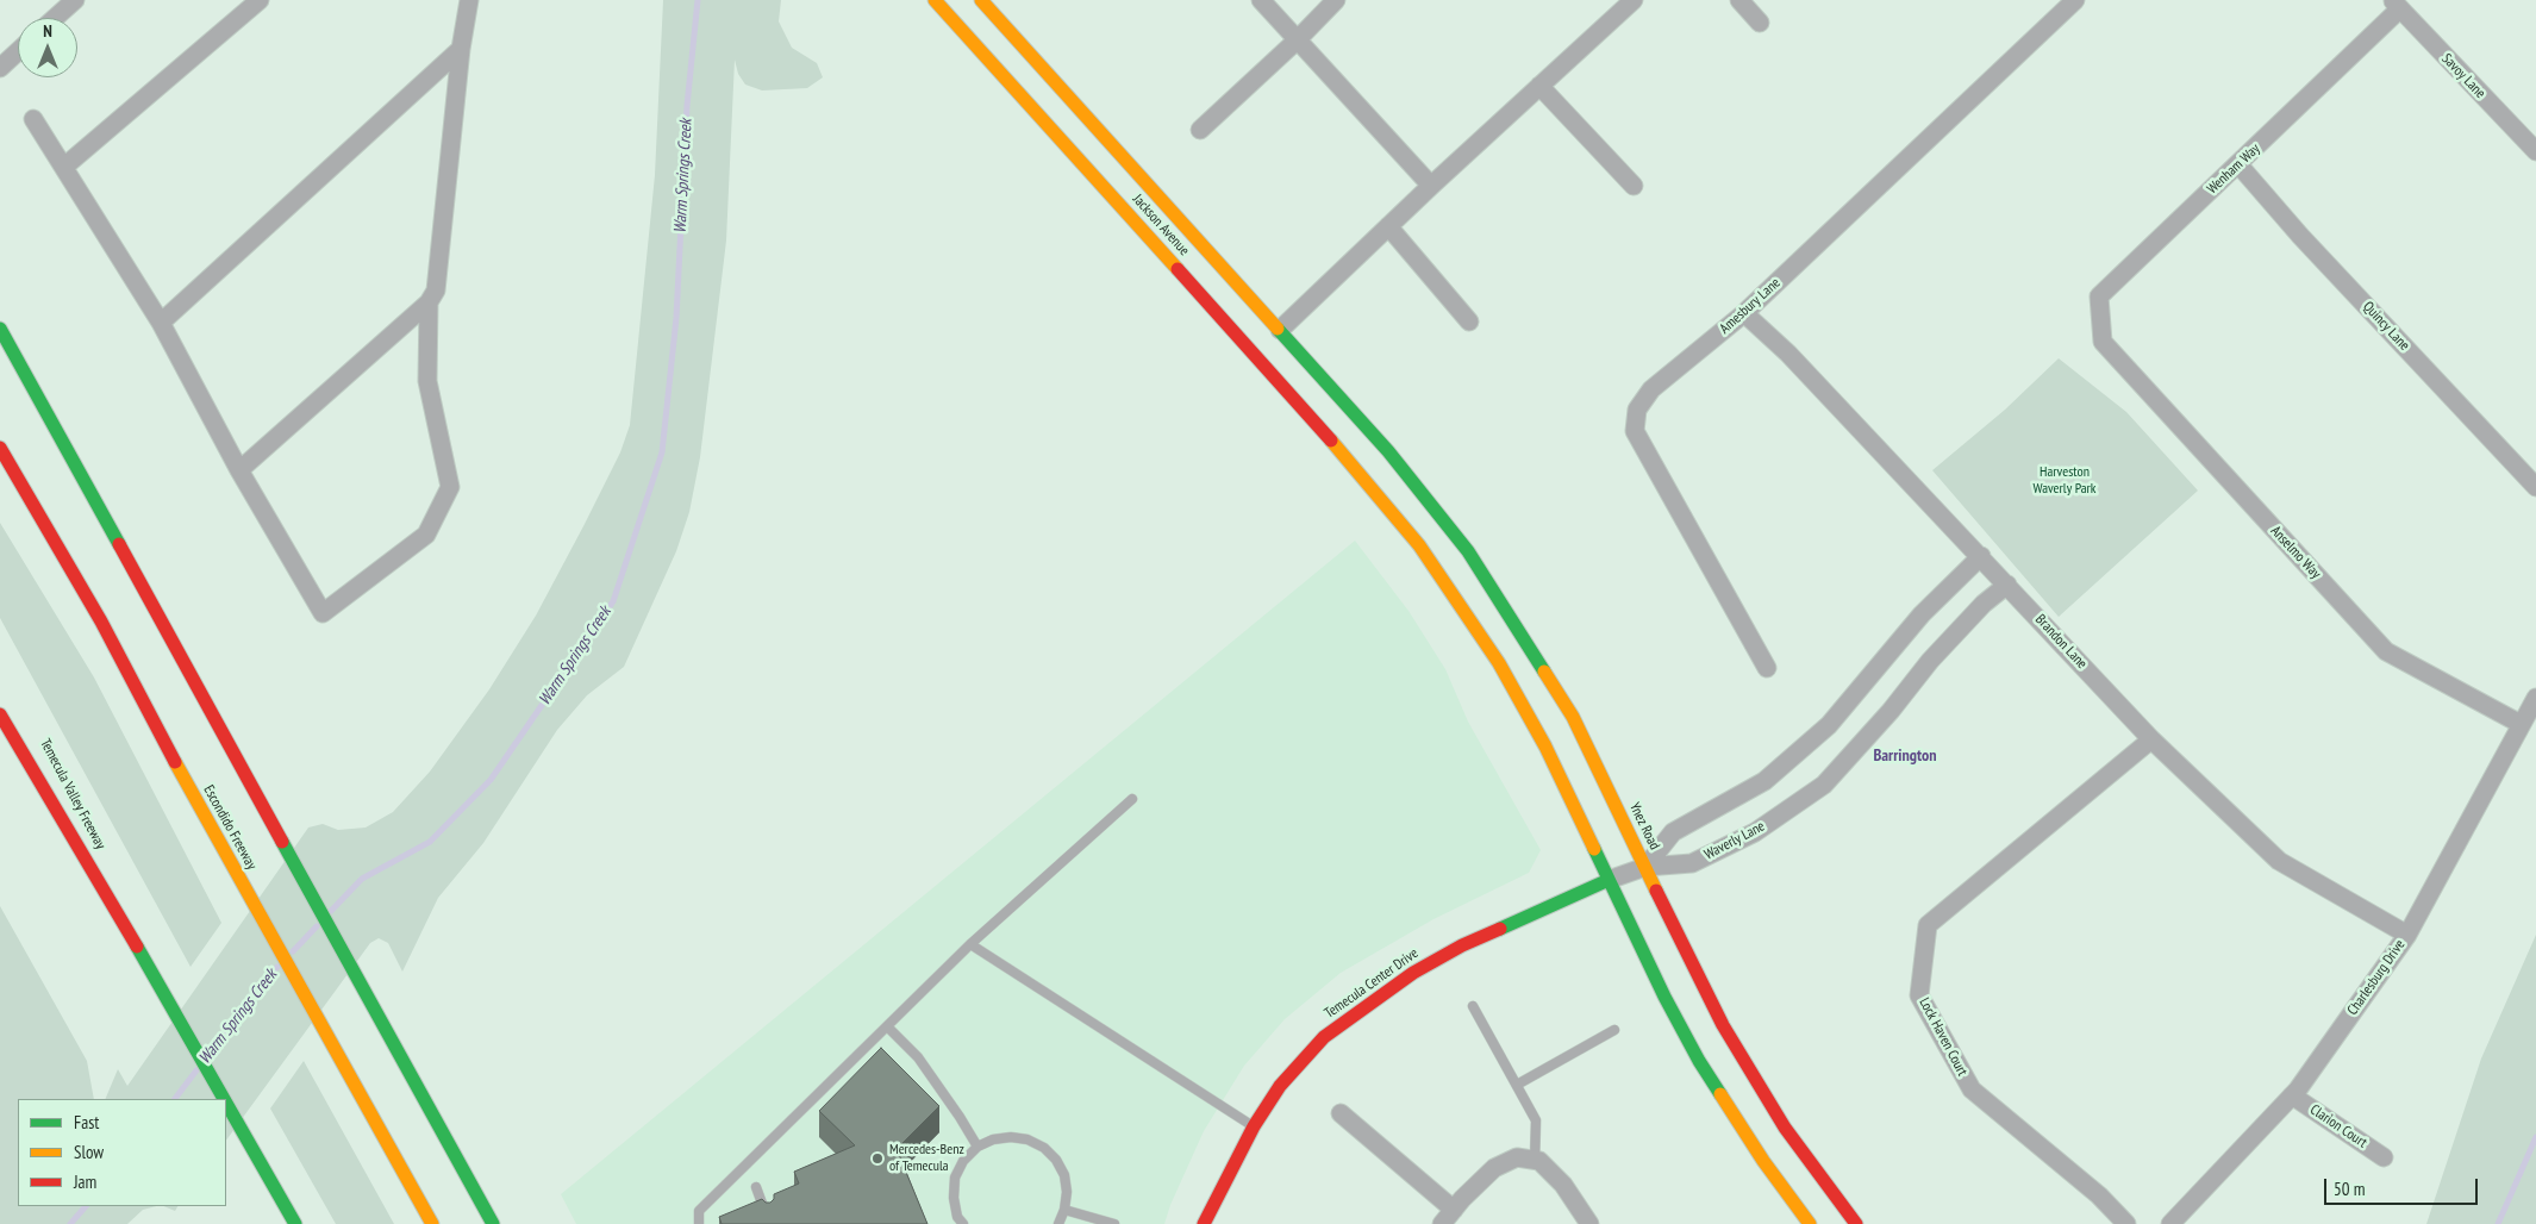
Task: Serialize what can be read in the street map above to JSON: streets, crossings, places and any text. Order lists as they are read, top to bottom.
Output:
{
  "streets": {
    "main road": [
      "Jackson Avenue",
      "Ynez Road",
      "Escondido Freeway",
      "Temecula Center Drive"
    ],
    "street": [
      "Savoy Lane",
      "Wenham Way",
      "Amesbury Lane",
      "Quincy Lane",
      "Anselmo Way",
      "Brandon Lane",
      "Waverly Lane",
      "Charlesburg Drive",
      "Lock Haven Court",
      "Clarion Court"
    ]
  },
  "crossings": [
    ["Savoy Lane", "Wenham Way"],
    ["Wenham Way", "Quincy Lane"],
    ["Wenham Way", "Anselmo Way"],
    ["Jackson Avenue", "Ynez Road"],
    ["Jackson Avenue", "Waverly Lane"],
    ["Jackson Avenue", "Temecula Center Drive"],
    ["Amesbury Lane", "Brandon Lane"],
    ["Anselmo Way", "Charlesburg Drive"],
    ["Brandon Lane", "Waverly Lane"],
    ["Brandon Lane", "Charlesburg Drive"],
    ["Brandon Lane", "Lock Haven Court"],
    ["Ynez Road", "Waverly Lane"],
    ["Waverly Lane", "Temecula Center Drive"],
    ["Charlesburg Drive", "Clarion Court"]
  ],
  "districts": ["Barrington"],
  "water": ["Warm Springs Creek"],
  "parks": ["Harveston Waverly Park"],
  "places": ["Mercedes-Benz of Temecula"],
  "legend": ["Fast", "Slow", "Jam"],
  "scale_bar": "50 m",
  "north": "top"
}
